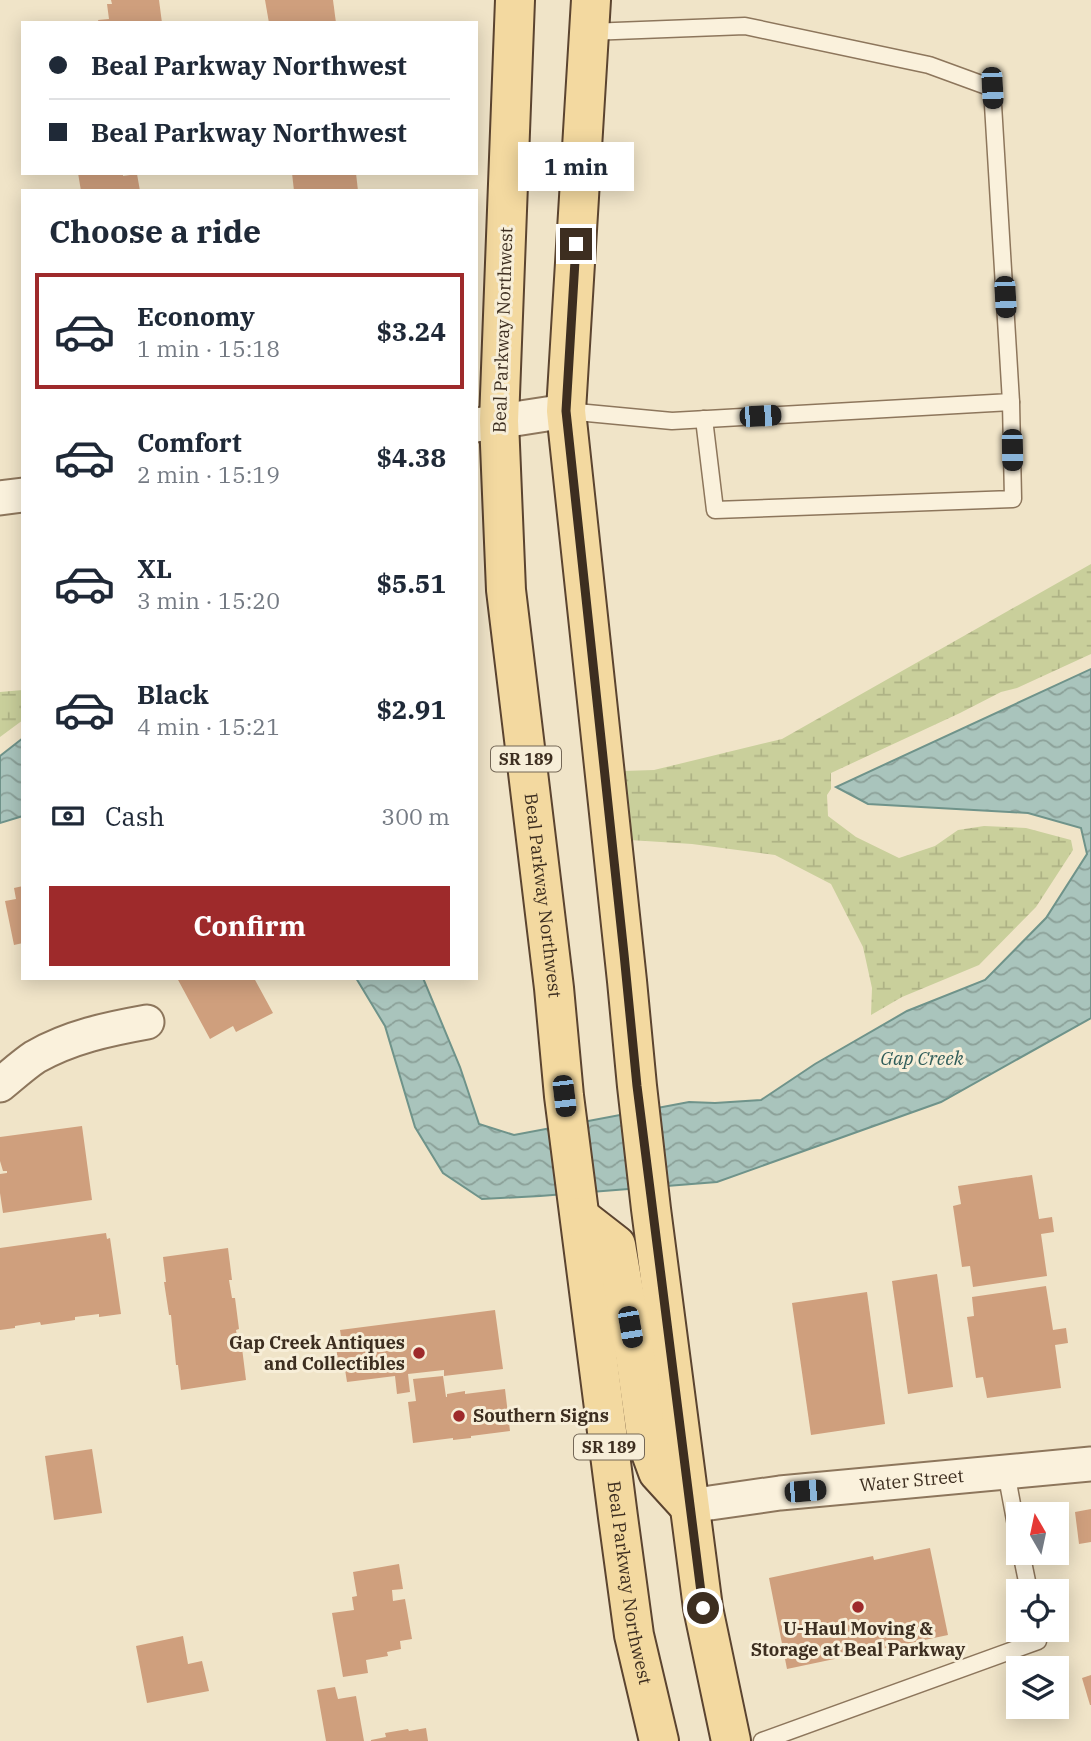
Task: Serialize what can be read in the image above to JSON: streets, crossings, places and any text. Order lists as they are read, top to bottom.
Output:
{
  "streets": {
    "main road": ["Beal Parkway Northwest", "SR 189"],
    "street": ["Water Street"]
  },
  "water": ["Gap Creek"],
  "places": ["Gap Creek Antiques and Collectibles", "Southern Signs", "U-Haul Moving & Storage at Beal Parkway"],
  "north": "top",
  "page": {
    "banner": ["Beal Parkway Northwest", "Beal Parkway Northwest"],
    "bubble": "1 min",
    "heading": "Choose a ride",
    "list": [
      {
        "name": "Economy",
        "note": "1 min · 15:18",
        "value": "$3.24"
      },
      {
        "name": "Comfort",
        "note": "2 min · 15:19",
        "value": "$4.38"
      },
      {
        "name": "XL",
        "note": "3 min · 15:20",
        "value": "$5.51"
      },
      {
        "name": "Black",
        "note": "4 min · 15:21",
        "value": "$2.91"
      }
    ],
    "pay": ["Cash", "300 m"],
    "buttons": "Confirm"
  }
}
